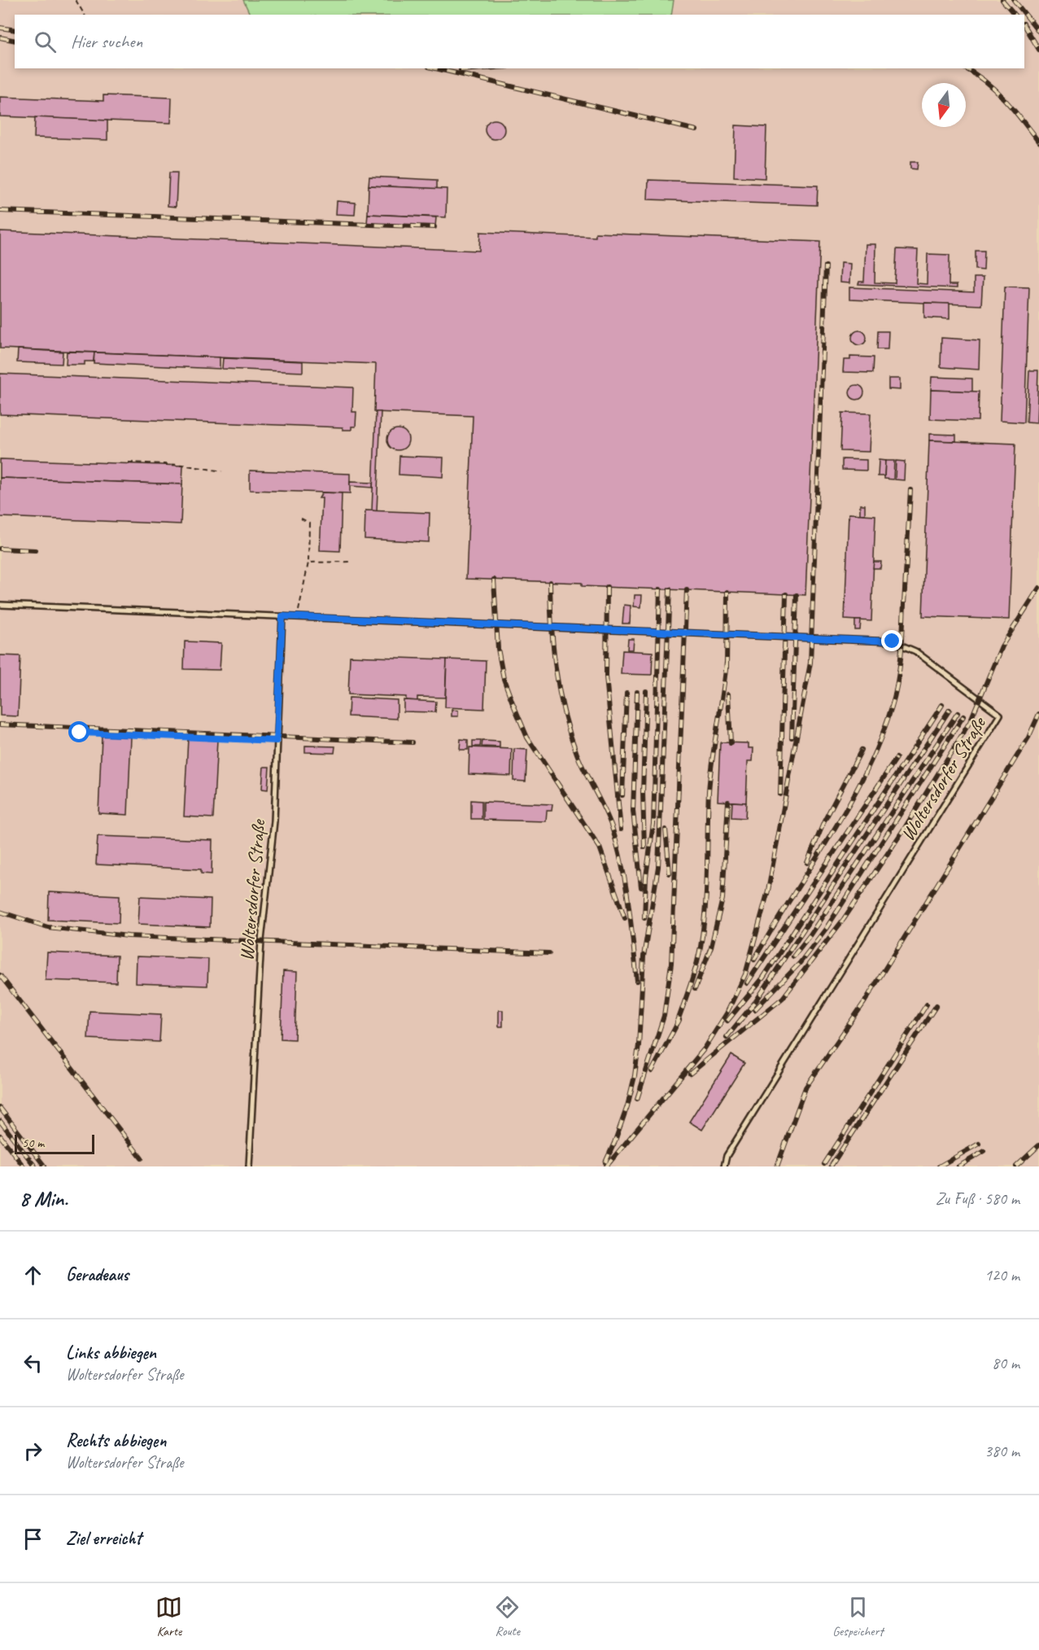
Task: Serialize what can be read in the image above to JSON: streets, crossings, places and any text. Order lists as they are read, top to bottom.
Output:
{
  "streets": {
    "lane": ["Woltersdorfer Straße"]
  },
  "scale_bar": "50 m",
  "north": "bottom",
  "page": {
    "search": "Hier suchen",
    "scale": "50 m",
    "heading": ["8 Min.", "Zu Fuß · 580 m"],
    "list": [
      ["Geradeaus", "120 m"],
      ["Links abbiegen", "Woltersdorfer Straße", "80 m"],
      ["Rechts abbiegen", "Woltersdorfer Straße", "380 m"],
      "Ziel erreicht"
    ],
    "nav": ["Karte", "Route", "Gespeichert"]
  }
}
